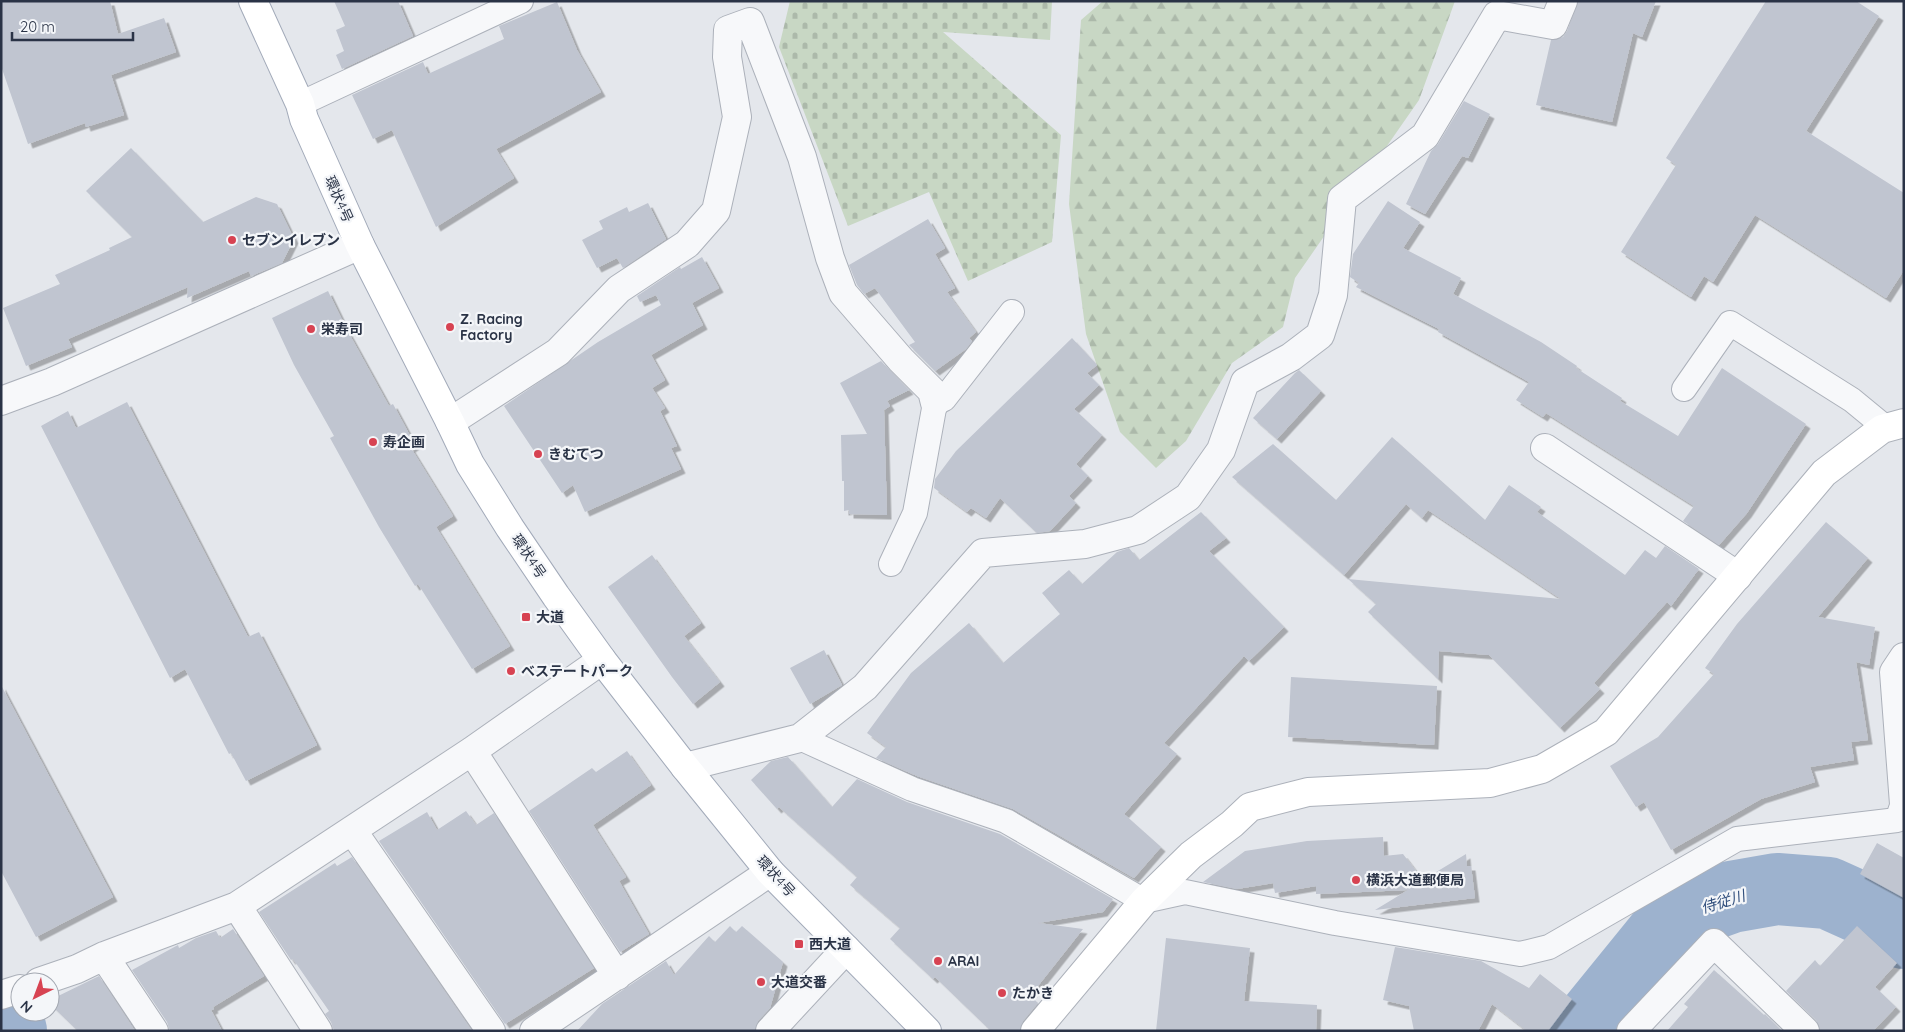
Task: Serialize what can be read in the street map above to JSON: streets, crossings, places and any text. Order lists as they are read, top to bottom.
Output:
{
  "streets": {
    "main road": ["環状4号"]
  },
  "water": ["侍従川"],
  "places": {
    "other": [
      "セブンイレブン",
      "Z. Racing Factory",
      "栄寿司",
      "寿企画",
      "きむてつ",
      "べステートパーク",
      "横浜大道郵便局",
      "ARAI",
      "大道交番",
      "たかき"
    ],
    "transit": ["大道", "西大道"]
  },
  "scale_bar": "20 m",
  "north": "bottom left"
}
